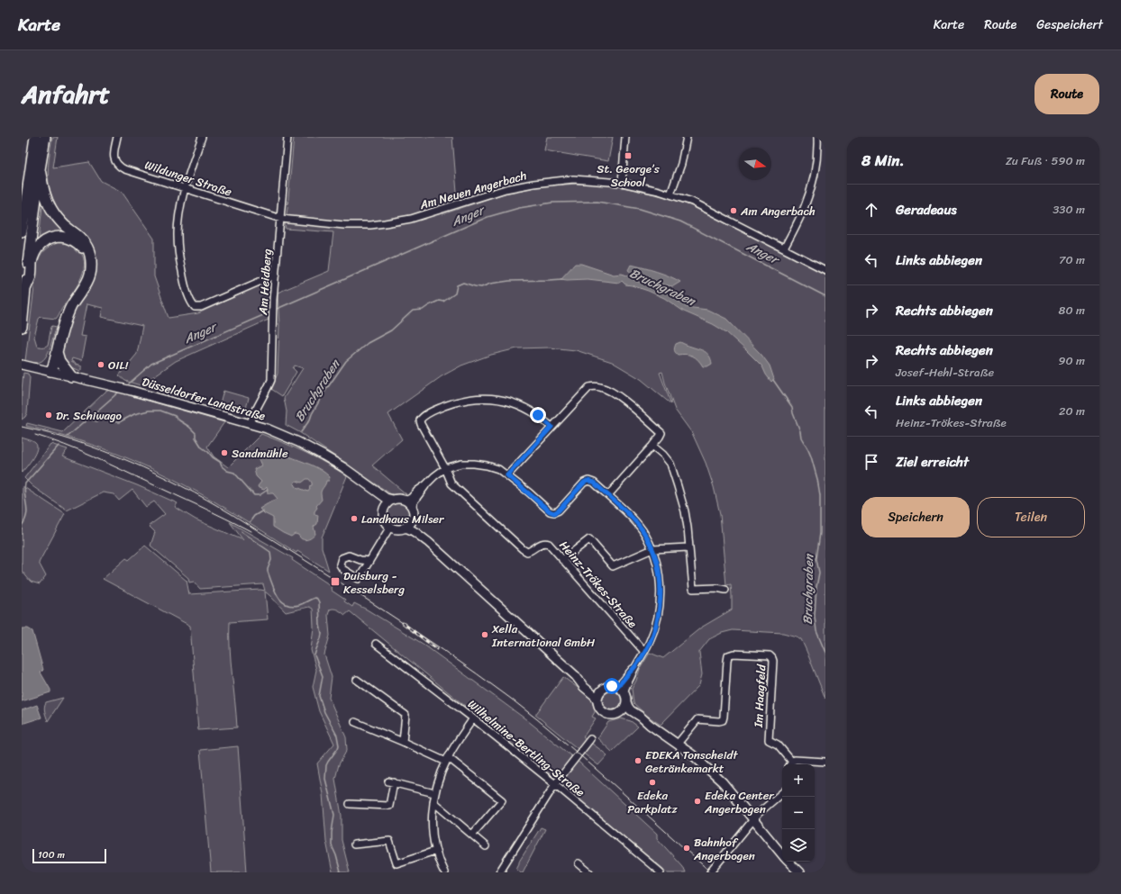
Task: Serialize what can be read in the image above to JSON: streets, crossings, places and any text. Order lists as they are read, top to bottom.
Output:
{
  "streets": {
    "main road": ["Düsseldorfer Landstraße"],
    "street": [
      "Wildunger Straße",
      "Am Neuen Angerbach",
      "Am Heidberg",
      "Heinz-Trökes-Straße",
      "Im Haagfeld",
      "Wilhelmine-Bertling-Straße"
    ]
  },
  "crossings": [
    ["Wildunger Straße", "Am Neuen Angerbach"],
    ["Wildunger Straße", "Am Heidberg"],
    ["Am Neuen Angerbach", "Am Heidberg"],
    ["Am Heidberg", "Düsseldorfer Landstraße"]
  ],
  "water": ["Anger", "Bruchgraben"],
  "places": {
    "transit": ["St. George’s School", "Duisburg - Kesselsberg"],
    "other": [
      "Am Angerbach",
      "OIL!",
      "Dr. Schiwago",
      "Sandmühle",
      "Landhaus Milser",
      "Xella International GmbH",
      "EDEKA Tonscheidt Getränkemarkt",
      "Edeka Parkplatz",
      "Edeka Center Angerbogen",
      "Bahnhof Angerbogen"
    ]
  },
  "scale_bar": "100 m",
  "north": "right",
  "page": {
    "header": "Karte",
    "nav": ["Karte", "Route", "Gespeichert"],
    "title": "Anfahrt",
    "buttons": [
      "Route",
      ["Speichern", "Teilen"]
    ],
    "heading": ["8 Min.", "Zu Fuß · 590 m"],
    "list": [
      ["Geradeaus", "330 m"],
      ["Links abbiegen", "70 m"],
      ["Rechts abbiegen", "80 m"],
      ["Rechts abbiegen", "Josef-Hehl-Straße", "90 m"],
      ["Links abbiegen", "Heinz-Trökes-Straße", "20 m"],
      "Ziel erreicht"
    ],
    "map_buttons": ["+", "−"],
    "scale": "100 m"
  }
}
